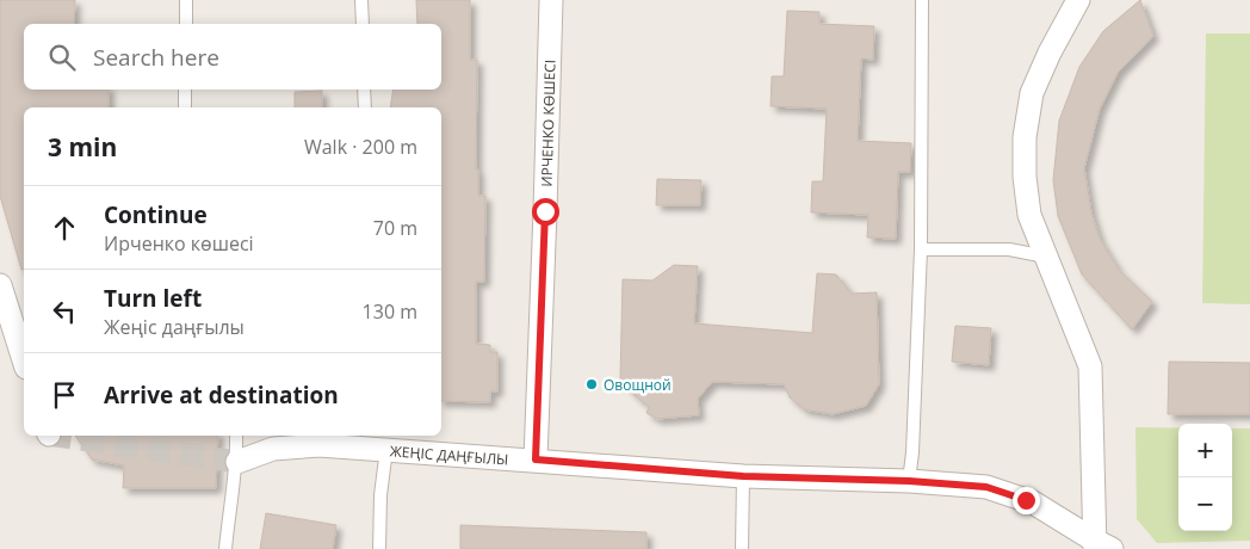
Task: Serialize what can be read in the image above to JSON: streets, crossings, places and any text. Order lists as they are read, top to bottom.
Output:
{
  "streets": {
    "street": ["ИРЧЕНКО КӨШЕСІ", "ЖЕҢІС ДАҢҒЫЛЫ"]
  },
  "crossings": [
    ["ИРЧЕНКО КӨШЕСІ", "ЖЕҢІС ДАҢҒЫЛЫ"]
  ],
  "places": ["Овощной"],
  "page": {
    "search": "Search here",
    "heading": ["3 min", "Walk · 200 m"],
    "list": [
      ["Continue", "Ирченко көшесі", "70 m"],
      ["Turn left", "Жеңіс даңғылы", "130 m"],
      "Arrive at destination"
    ],
    "map_buttons": ["+", "−"]
  }
}
